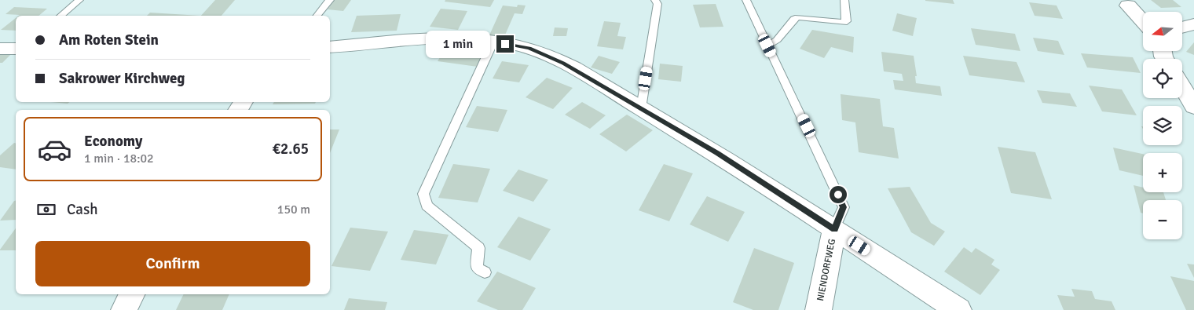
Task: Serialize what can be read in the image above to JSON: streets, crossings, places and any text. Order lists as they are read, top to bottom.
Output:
{
  "streets": {
    "street": ["NIENDORFWEG"]
  },
  "north": "left",
  "page": {
    "map_buttons": ["+", "−"],
    "banner": ["Am Roten Stein", "Sakrower Kirchweg"],
    "bubble": "1 min",
    "list": [
      {
        "name": "Economy",
        "note": "1 min · 18:02",
        "value": "€2.65"
      }
    ],
    "pay": ["Cash", "150 m"],
    "buttons": "Confirm"
  }
}
